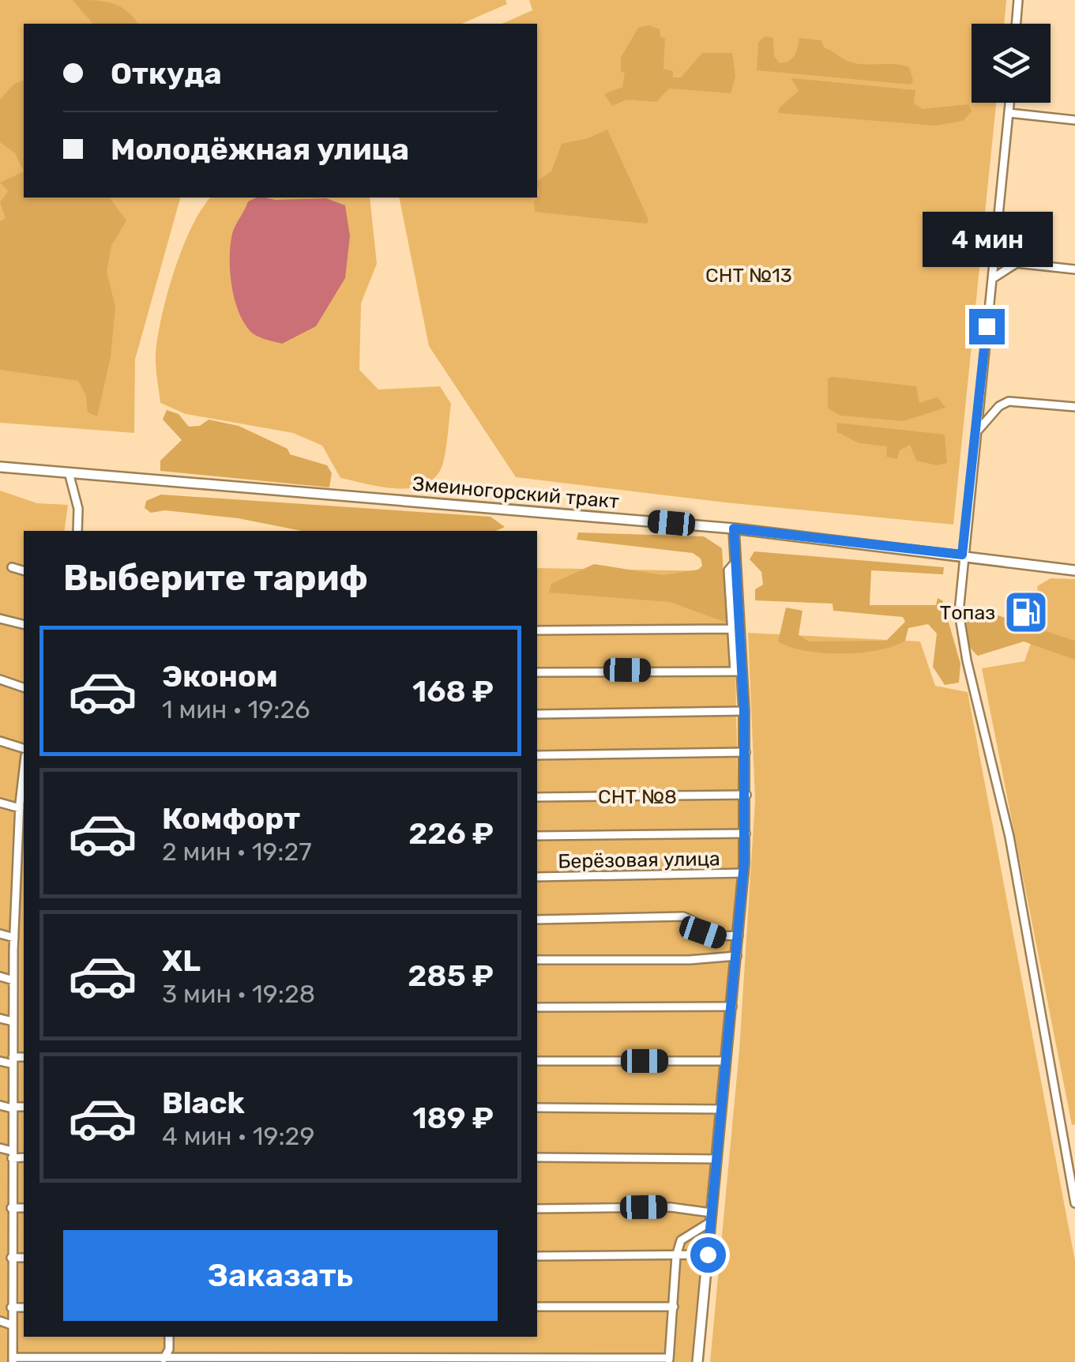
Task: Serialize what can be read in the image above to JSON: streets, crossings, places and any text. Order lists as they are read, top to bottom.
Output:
{
  "streets": {
    "main road": ["Змеиногорский тракт"],
    "street": ["Берёзовая улица"]
  },
  "parks": ["СНТ №13", "СНТ №8"],
  "places": {
    "fuel station": ["Топаз"]
  },
  "page": {
    "banner": ["Откуда", "Молодёжная улица"],
    "bubble": "4 мин",
    "heading": "Выберите тариф",
    "list": [
      {
        "name": "Эконом",
        "note": "1 мин · 19:26",
        "value": "168 ₽"
      },
      {
        "name": "Комфорт",
        "note": "2 мин · 19:27",
        "value": "226 ₽"
      },
      {
        "name": "XL",
        "note": "3 мин · 19:28",
        "value": "285 ₽"
      },
      {
        "name": "Black",
        "note": "4 мин · 19:29",
        "value": "189 ₽"
      }
    ],
    "buttons": "Заказать"
  }
}
